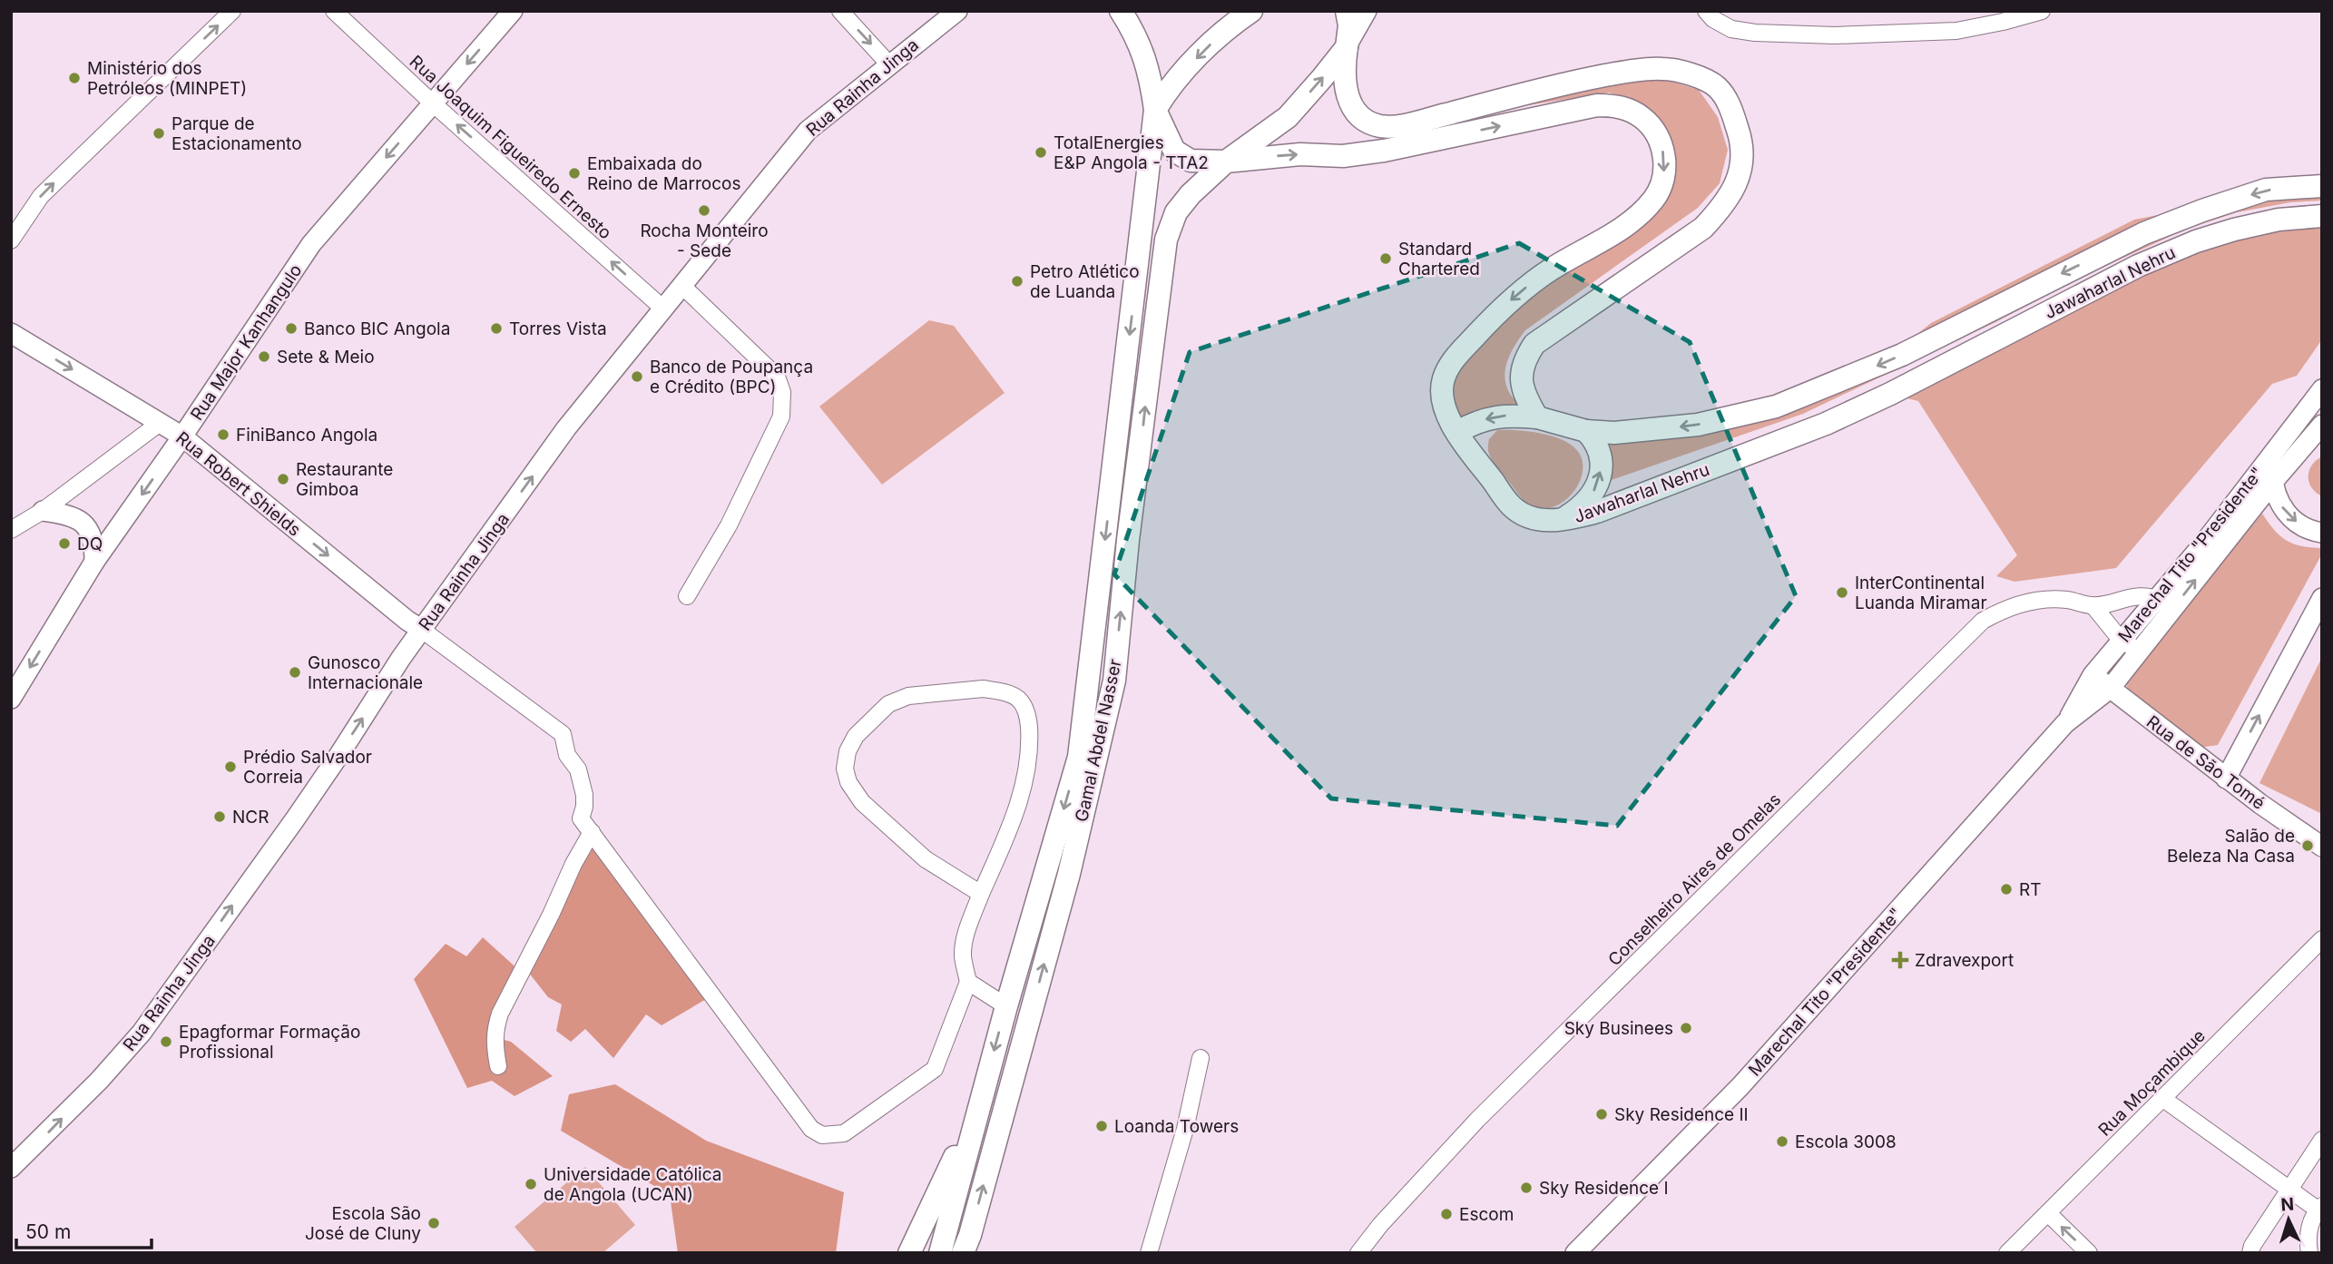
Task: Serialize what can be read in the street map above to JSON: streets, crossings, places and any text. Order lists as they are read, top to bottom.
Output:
{
  "streets": {
    "main road": ["Jawaharlal Nehru", "Gamal Abdel Nasser"],
    "street": [
      "Rua Rainha Jinga",
      "Rua Joaquim Figueiredo Ernesto",
      "Rua Major Kanhangulo",
      "Rua Robert Shields",
      "Marechal Tito \"Presidente\"",
      "Rua de São Tomé",
      "Conselheiro Aires de Omelas",
      "Rua Moçambique"
    ]
  },
  "crossings": [
    ["Rua Rainha Jinga", "Rua Joaquim Figueiredo Ernesto"],
    ["Rua Rainha Jinga", "Rua Robert Shields"],
    ["Rua Joaquim Figueiredo Ernesto", "Rua Major Kanhangulo"],
    ["Jawaharlal Nehru", "Gamal Abdel Nasser"],
    ["Rua Major Kanhangulo", "Rua Robert Shields"],
    ["Marechal Tito \"Presidente\"", "Rua de São Tomé"]
  ],
  "one_way": [
    "Rua Rainha Jinga",
    "Rua Joaquim Figueiredo Ernesto",
    "Rua Major Kanhangulo",
    "Rua Robert Shields"
  ],
  "places": {
    "other": [
      "Ministério dos Petróleos (MINPET)",
      "Parque de Estacionamento",
      "TotalEnergies E&P Angola - TTA2",
      "Embaixada do Reino de Marrocos",
      "Rocha Monteiro - Sede",
      "Standard Chartered",
      "Petro Atlético de Luanda",
      "Banco BIC Angola",
      "Torres Vista",
      "Sete & Meio",
      "Banco de Poupança e Crédito (BPC)",
      "FiniBanco Angola",
      "Restaurante Gimboa",
      "DQ",
      "InterContinental Luanda Miramar",
      "Gunosco Internacionale",
      "Prédio Salvador Correia",
      "NCR",
      "Salão de Beleza Na Casa",
      "RT",
      "Sky Businees",
      "Epagformar Formação Profissional",
      "Sky Residence II",
      "Loanda Towers",
      "Escola 3008",
      "Universidade Católica de Angola (UCAN)",
      "Sky Residence I",
      "Escom",
      "Escola São José de Cluny"
    ],
    "health": ["Zdravexport"]
  },
  "scale_bar": "50 m",
  "north": "top"
}
